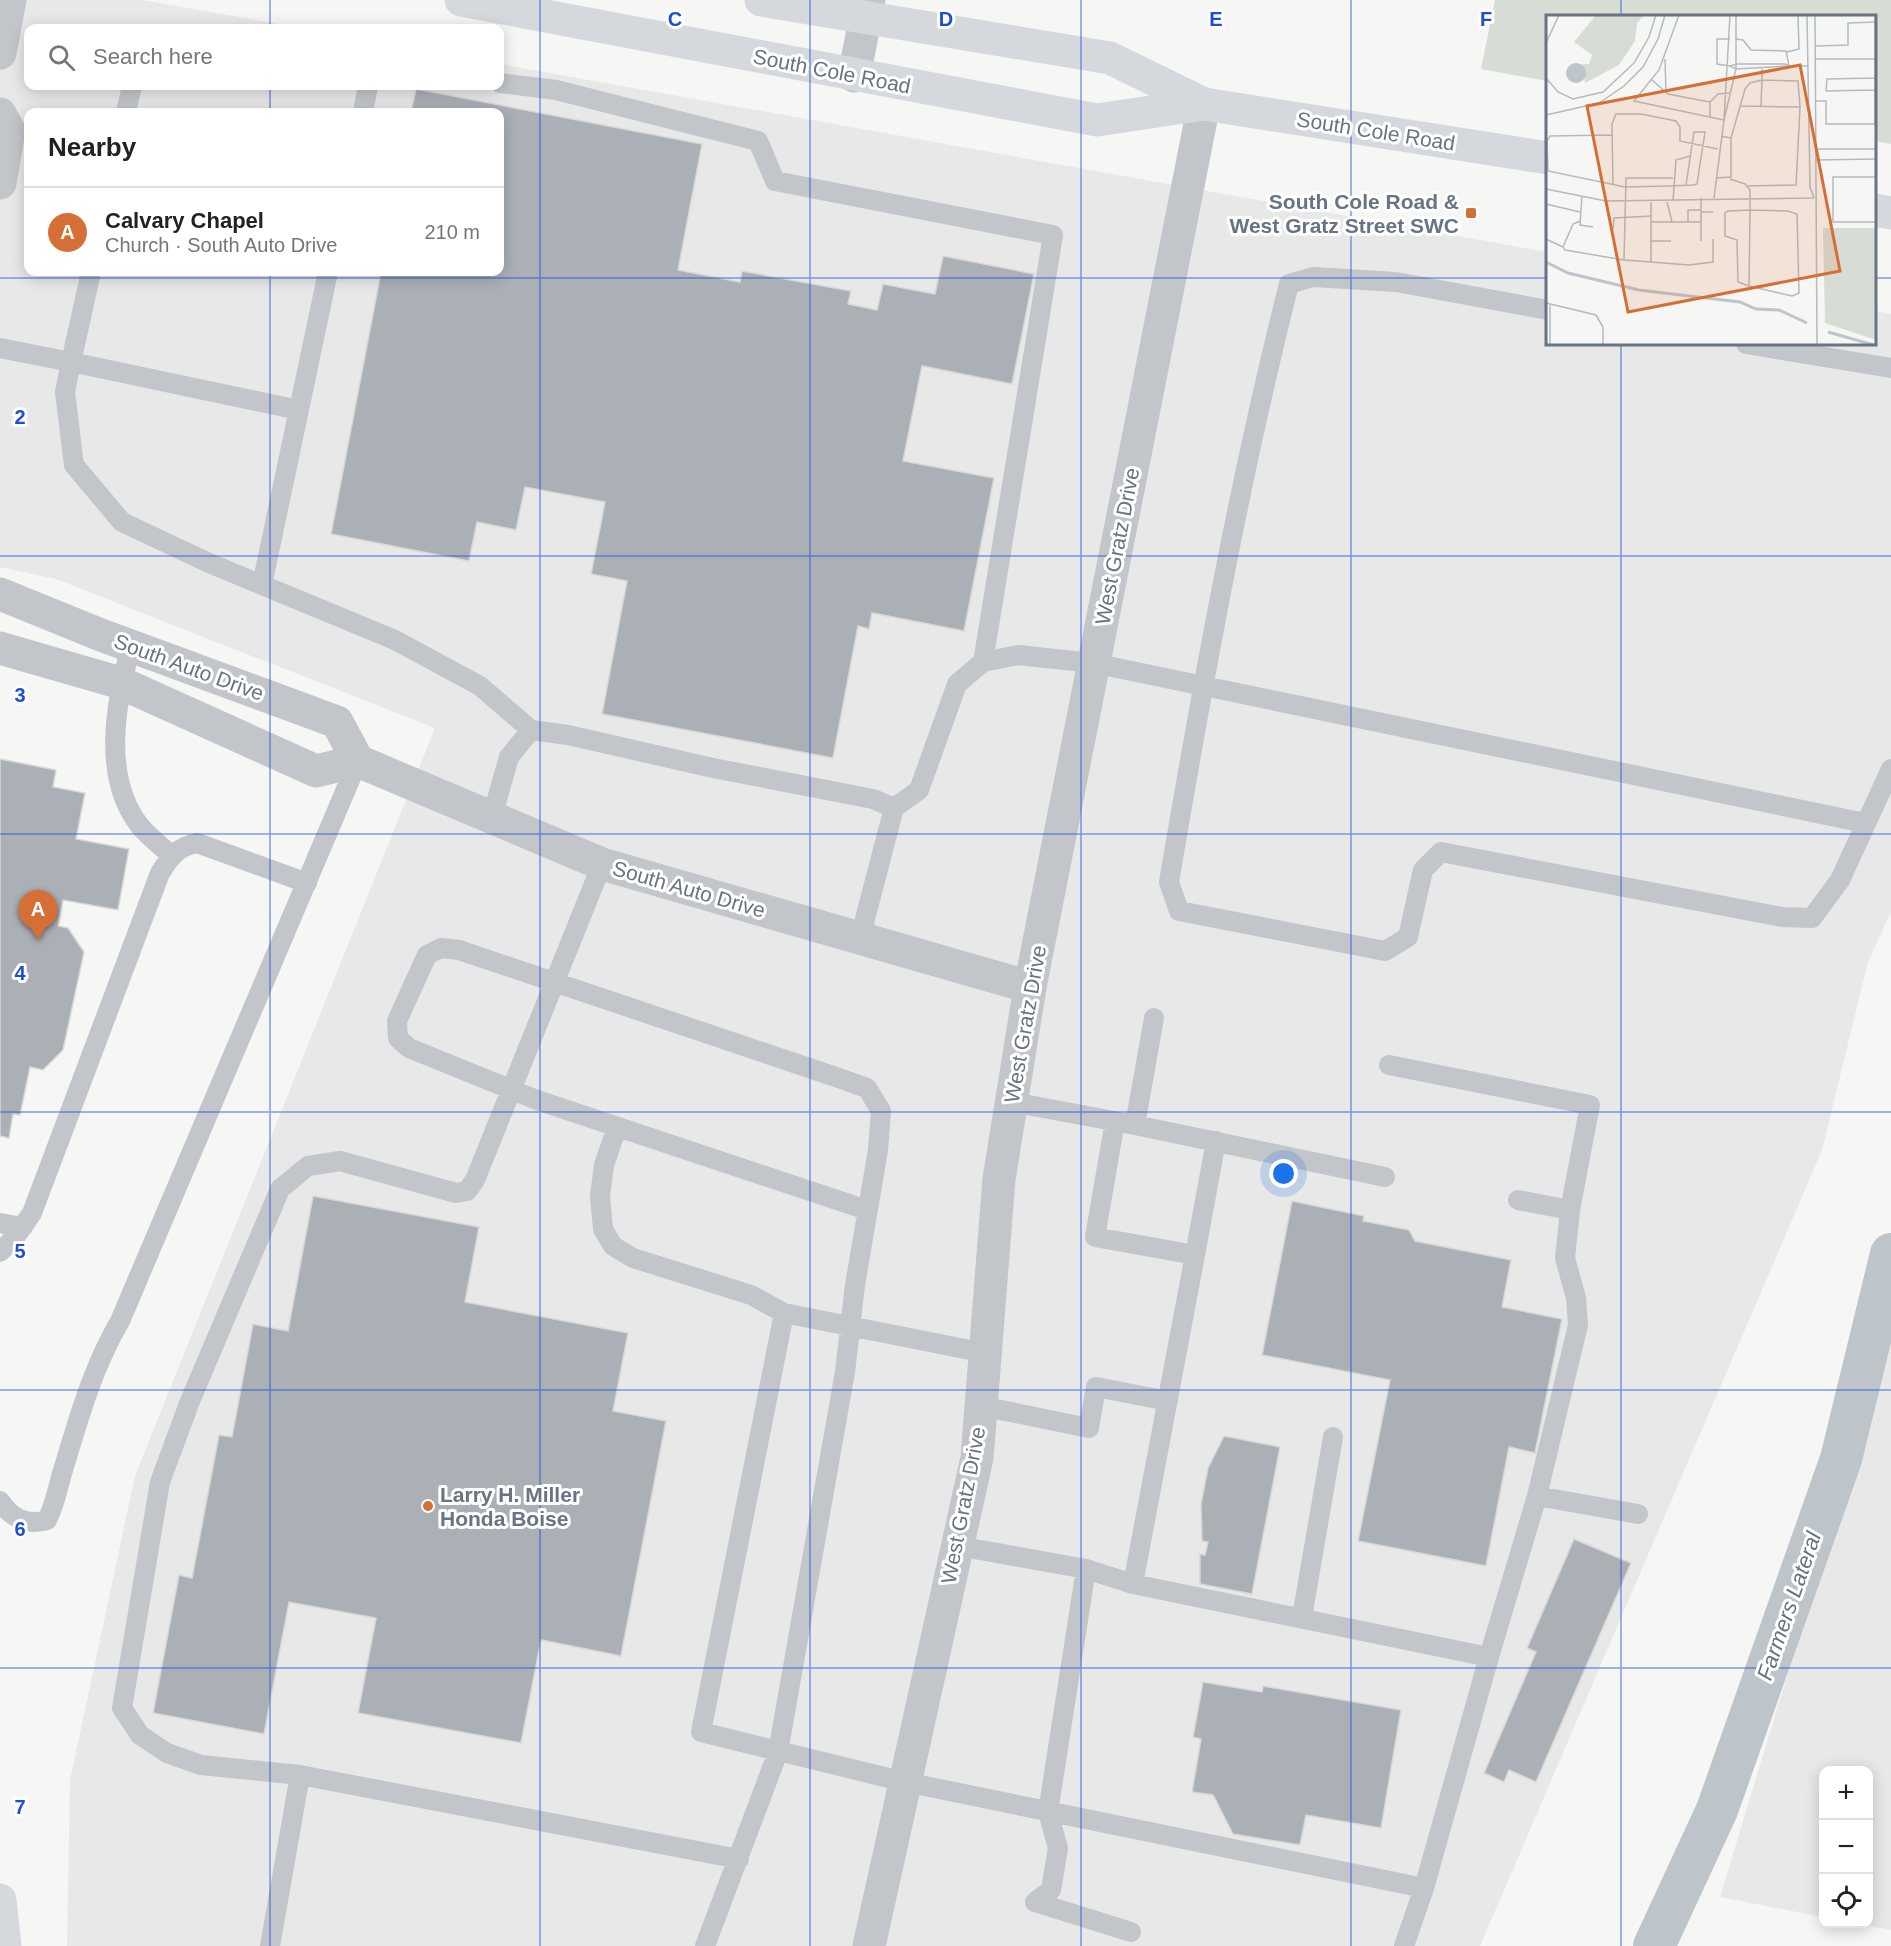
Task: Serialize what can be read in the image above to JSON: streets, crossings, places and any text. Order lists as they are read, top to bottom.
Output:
{
  "streets": {
    "main road": ["South Cole Road"],
    "street": ["West Gratz Drive", "South Auto Drive"]
  },
  "crossings": [
    ["South Cole Road", "West Gratz Drive"],
    ["West Gratz Drive", "South Auto Drive"]
  ],
  "water": ["Farmers Lateral"],
  "places": {
    "transit": ["South Cole Road & West Gratz Street SWC"],
    "other": ["Larry H. Miller Honda Boise"]
  },
  "page": {
    "search": "Search here",
    "heading": "Nearby",
    "list": [
      {
        "mark": "A",
        "name": "Calvary Chapel",
        "note": "Church · South Auto Drive",
        "value": "210 m"
      }
    ],
    "pins": "A",
    "map_buttons": ["+", "−"]
  },
  "grid": {
    "columns": [
      "C",
      "D",
      "E",
      "F"
    ],
    "rows": [
      "2",
      "3",
      "4",
      "5",
      "6",
      "7"
    ]
  }
}
